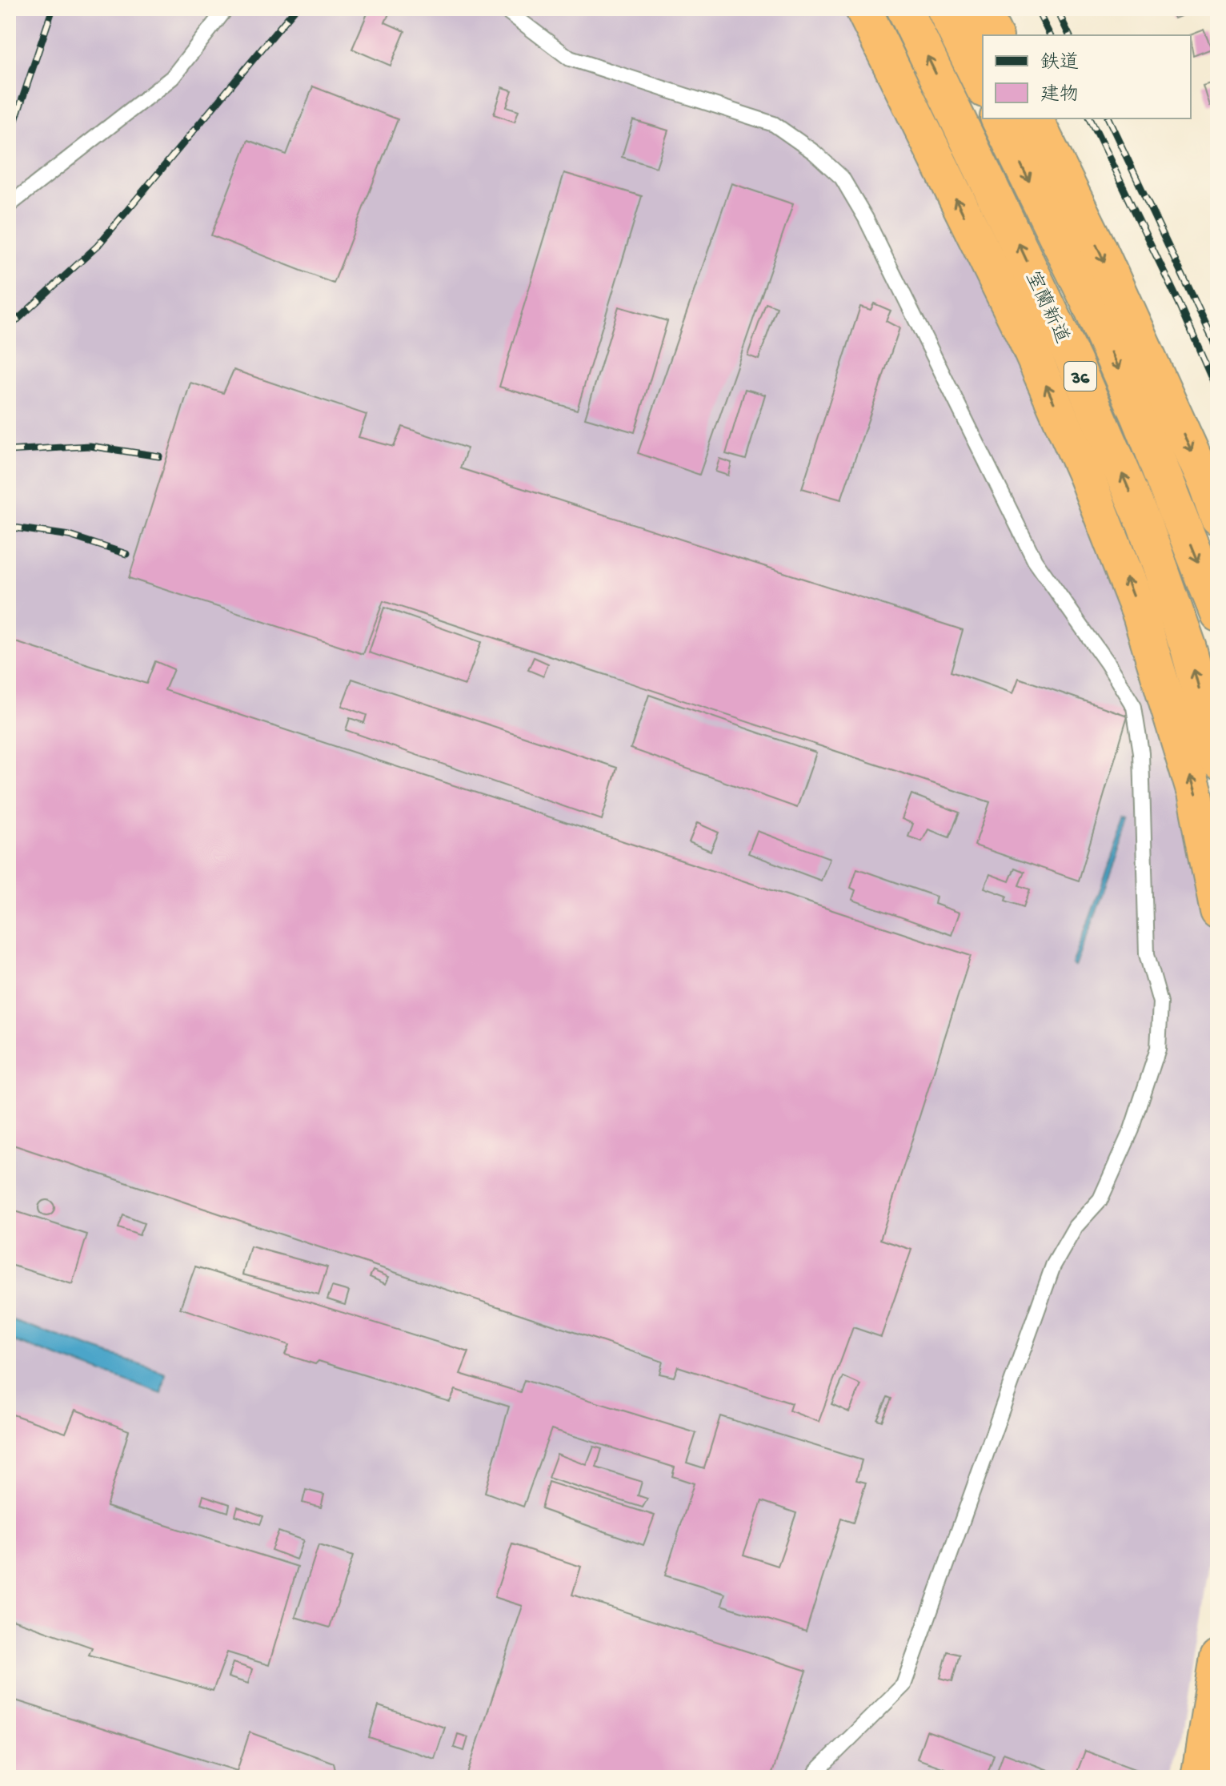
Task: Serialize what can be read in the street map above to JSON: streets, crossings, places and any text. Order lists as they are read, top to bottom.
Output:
{
  "streets": {
    "highway": ["室蘭新道", "36"]
  },
  "legend": ["鉄道", "建物"]
}
